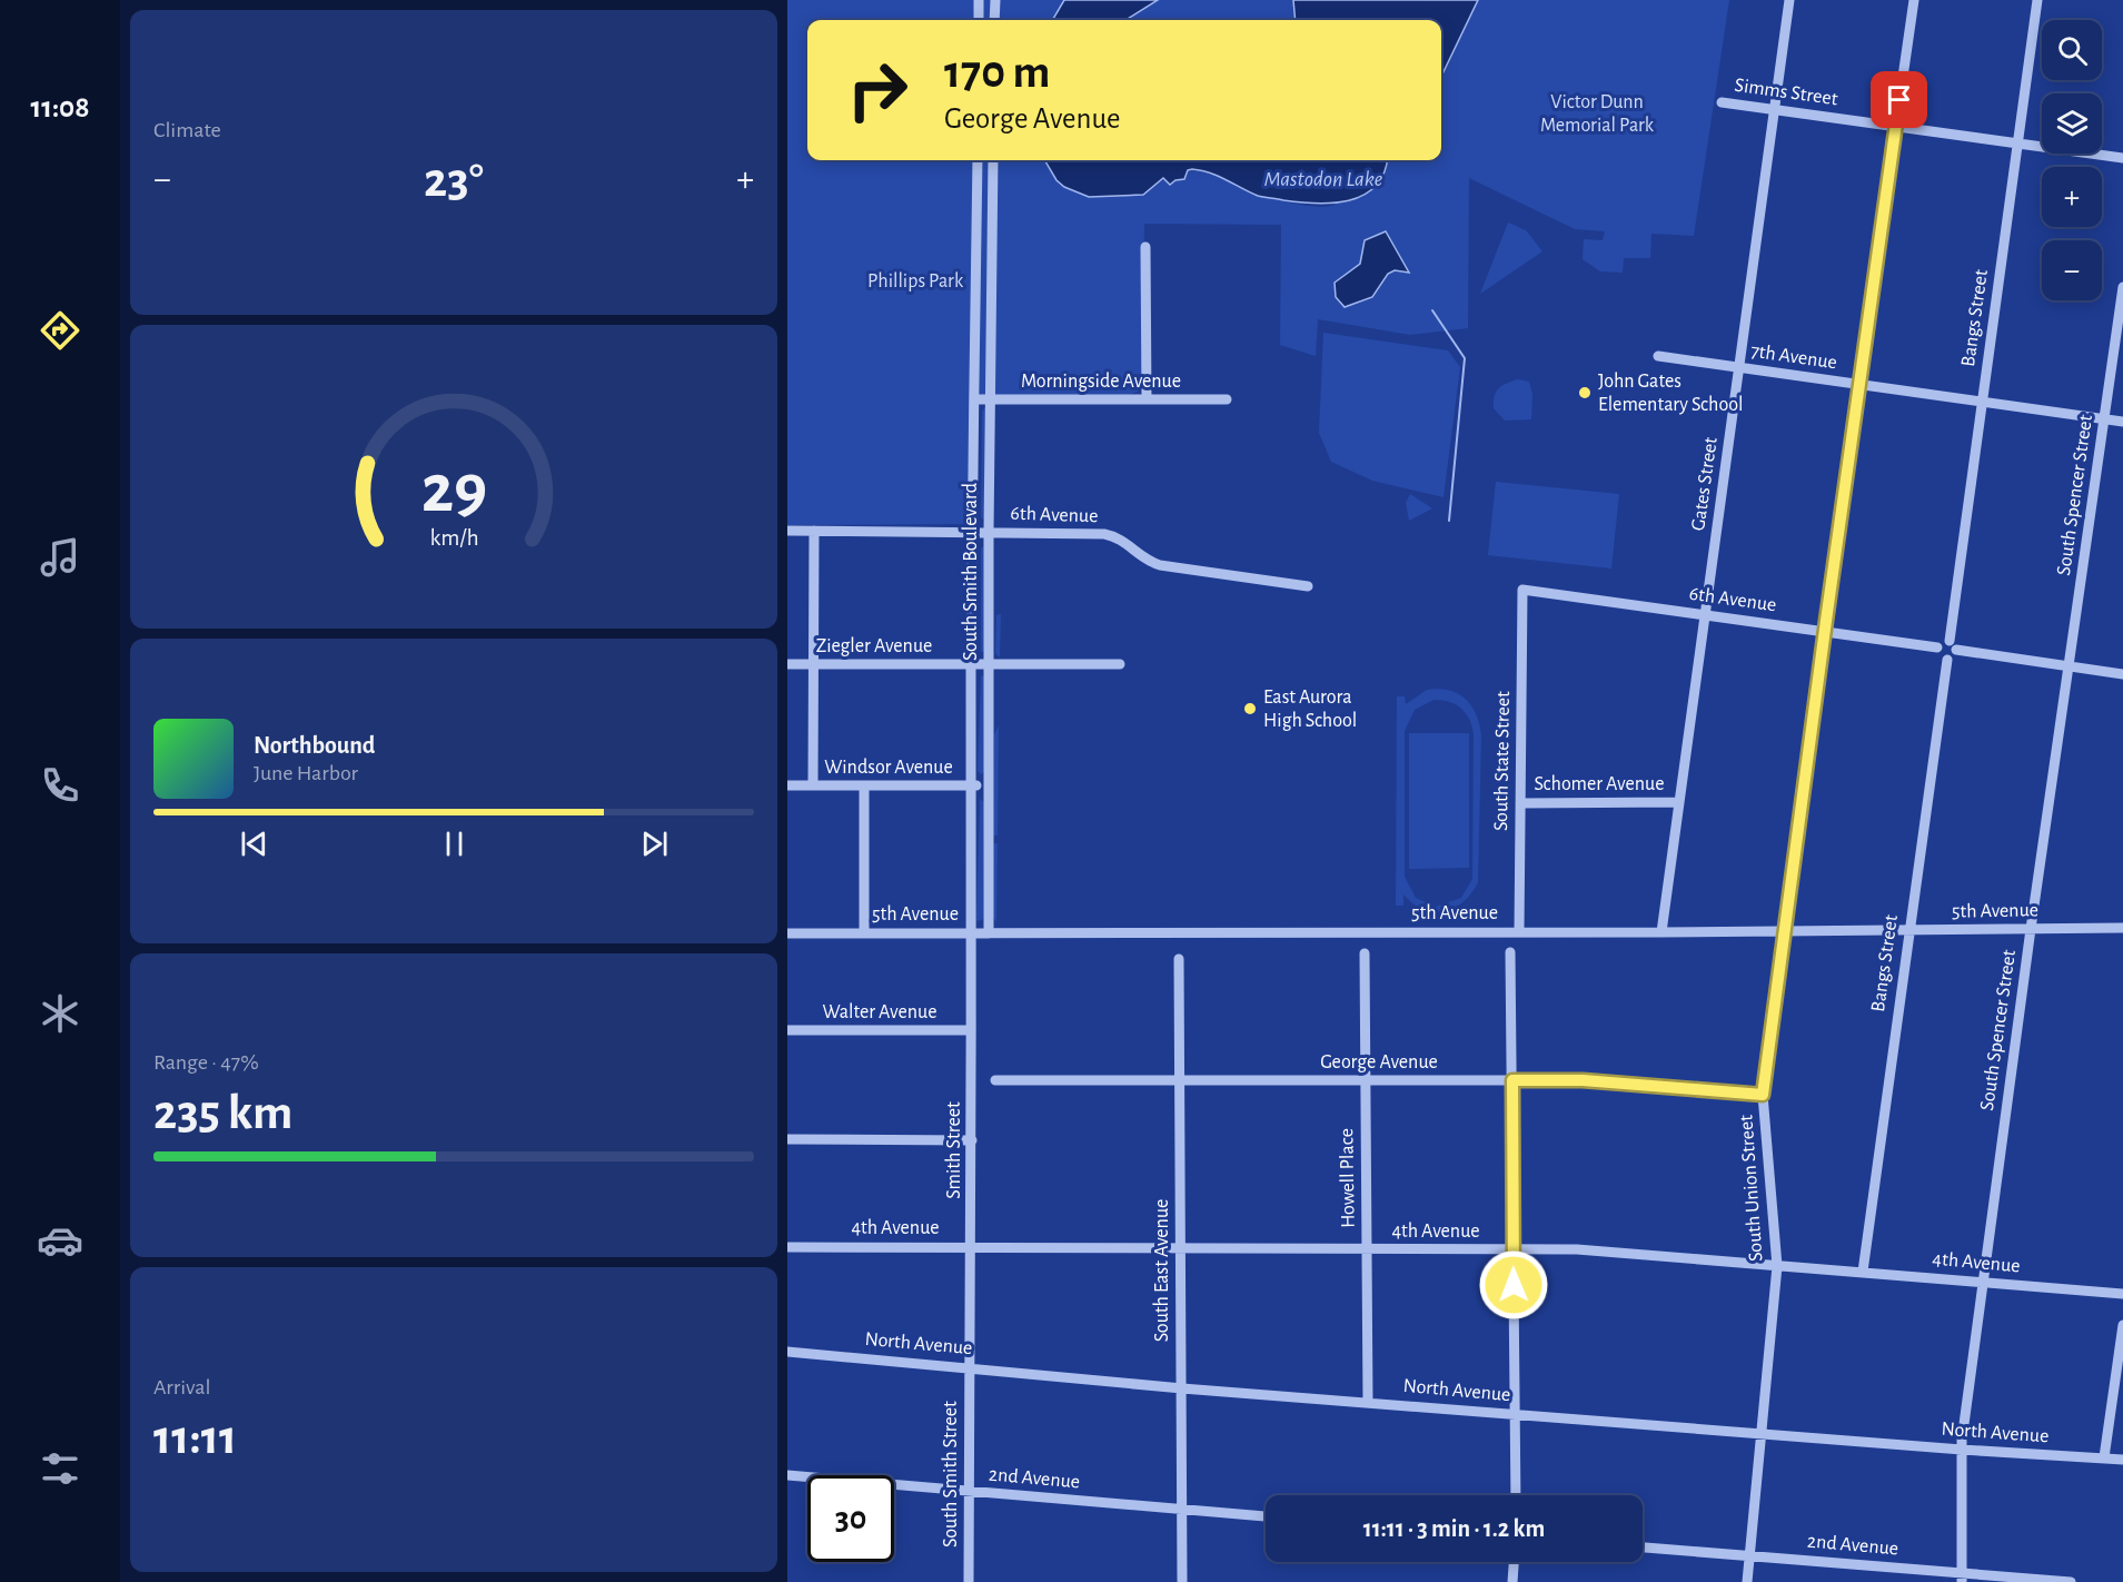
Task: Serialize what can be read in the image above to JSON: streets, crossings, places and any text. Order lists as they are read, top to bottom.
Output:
{
  "streets": {
    "street": [
      "Simms Street",
      "Bangs Street",
      "7th Avenue",
      "Morningside Avenue",
      "Gates Street",
      "South Spencer Street",
      "6th Avenue",
      "South Smith Boulevard",
      "Ziegler Avenue",
      "South State Street",
      "Windsor Avenue",
      "Schomer Avenue",
      "5th Avenue",
      "Walter Avenue",
      "George Avenue",
      "Smith Street",
      "Howell Place",
      "South Union Street",
      "4th Avenue",
      "South East Avenue",
      "North Avenue",
      "South Smith Street",
      "2nd Avenue"
    ]
  },
  "crossings": [
    ["Simms Street", "Bangs Street"],
    ["Simms Street", "Gates Street"],
    ["Simms Street", "South Union Street"],
    ["Bangs Street", "7th Avenue"],
    ["Bangs Street", "5th Avenue"],
    ["Bangs Street", "4th Avenue"],
    ["7th Avenue", "Gates Street"],
    ["7th Avenue", "South Spencer Street"],
    ["7th Avenue", "South Union Street"],
    ["Morningside Avenue", "South Smith Boulevard"],
    ["Gates Street", "6th Avenue"],
    ["Gates Street", "Schomer Avenue"],
    ["Gates Street", "5th Avenue"],
    ["South Spencer Street", "5th Avenue"],
    ["South Spencer Street", "4th Avenue"],
    ["South Spencer Street", "North Avenue"],
    ["South Spencer Street", "2nd Avenue"],
    ["6th Avenue", "South Smith Boulevard"],
    ["6th Avenue", "South State Street"],
    ["6th Avenue", "South Union Street"],
    ["South Smith Boulevard", "Ziegler Avenue"],
    ["South Smith Boulevard", "Windsor Avenue"],
    ["South Smith Boulevard", "5th Avenue"],
    ["South Smith Boulevard", "Smith Street"],
    ["South State Street", "Schomer Avenue"],
    ["South State Street", "5th Avenue"],
    ["5th Avenue", "Smith Street"],
    ["5th Avenue", "South Union Street"],
    ["Walter Avenue", "Smith Street"],
    ["George Avenue", "Howell Place"],
    ["George Avenue", "South Union Street"],
    ["George Avenue", "South East Avenue"],
    ["Smith Street", "4th Avenue"],
    ["Smith Street", "North Avenue"],
    ["Smith Street", "South Smith Street"],
    ["Howell Place", "4th Avenue"],
    ["Howell Place", "North Avenue"],
    ["South Union Street", "4th Avenue"],
    ["South Union Street", "North Avenue"],
    ["South Union Street", "2nd Avenue"],
    ["4th Avenue", "South East Avenue"],
    ["South East Avenue", "North Avenue"],
    ["South East Avenue", "2nd Avenue"],
    ["North Avenue", "South Smith Street"],
    ["South Smith Street", "2nd Avenue"]
  ],
  "water": ["Mastodon Lake"],
  "parks": ["Victor Dunn Memorial Park", "Phillips Park"],
  "places": ["John Gates Elementary School", "East Aurora High School"],
  "page": {
    "tabs": "11:08",
    "tile": [
      "Climate",
      ["Range · 47%", "235 km"],
      ["Arrival", "11:11"]
    ],
    "map_buttons": ["+", "−"],
    "turn": ["170 m", "George Avenue"],
    "heat": ["−", "23°", "+"],
    "song": ["Northbound", "June Harbor"],
    "limit": "30",
    "trip": "11:11 · 3 min · 1.2 km",
    "gauge": ["29", "km/h"]
  }
}
